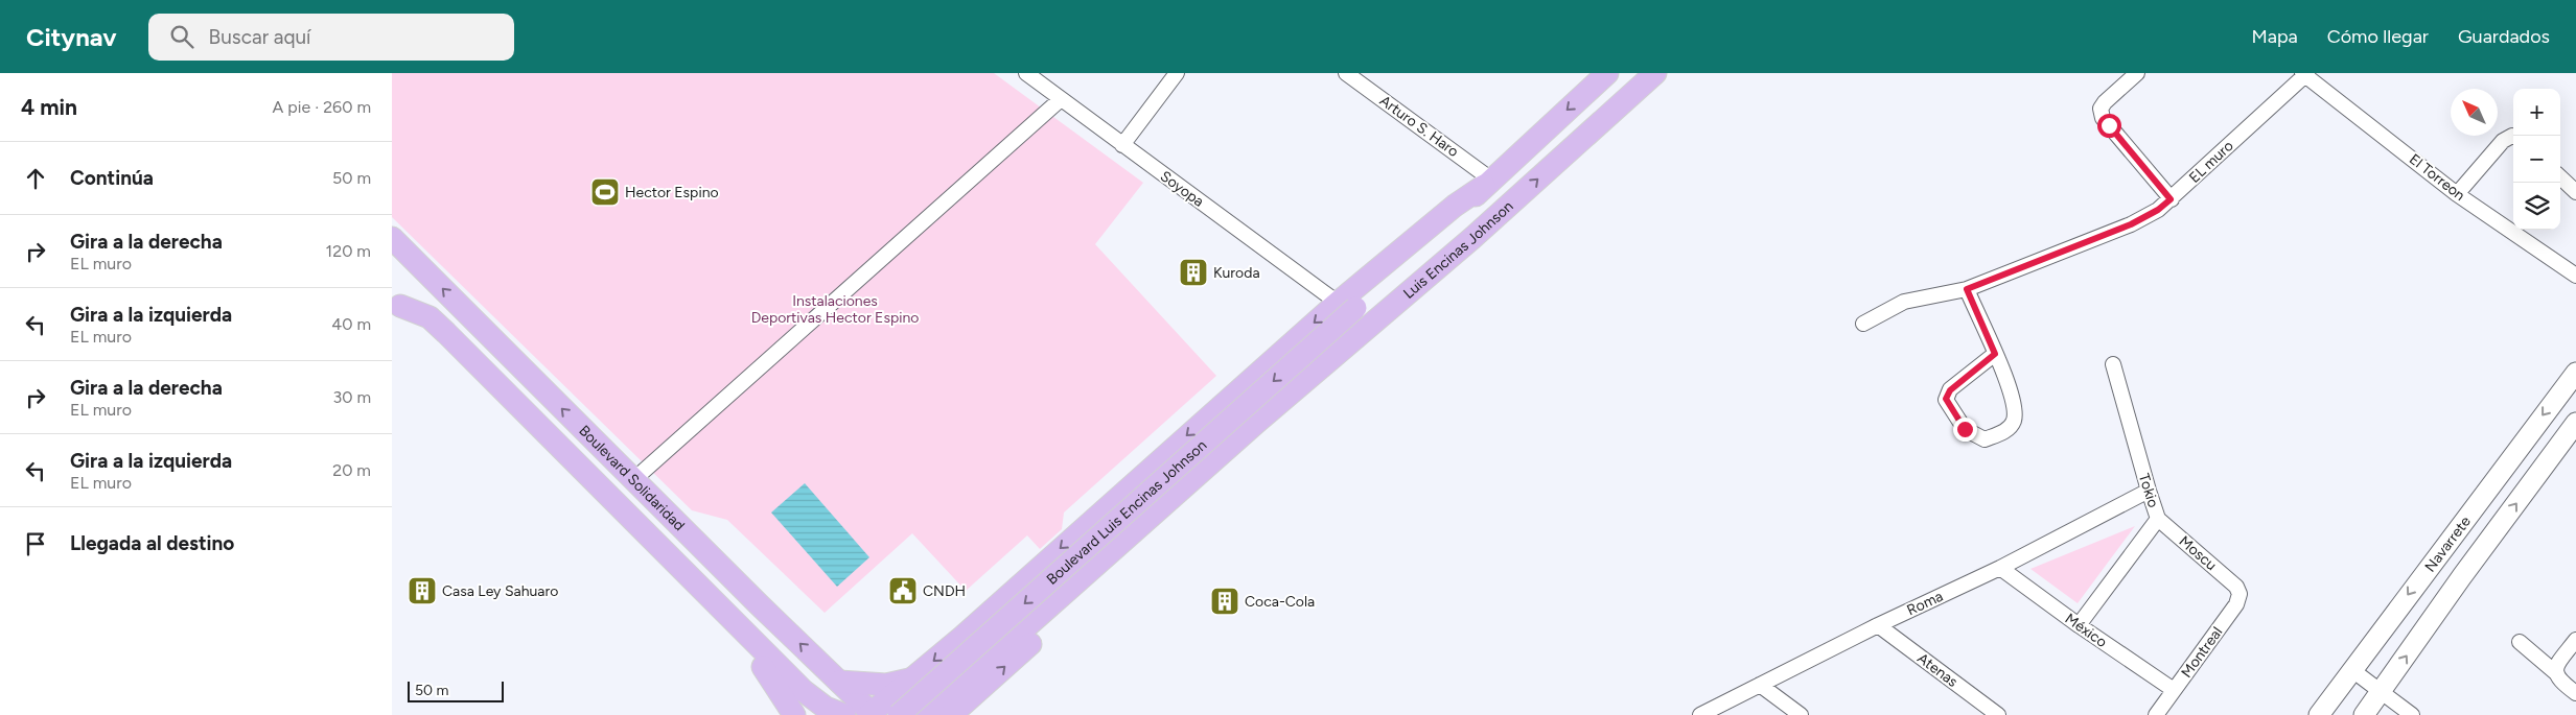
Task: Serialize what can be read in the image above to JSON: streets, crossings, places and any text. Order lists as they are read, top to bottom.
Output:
{
  "streets": {
    "main road": [
      "Luis Encinas Johnson",
      "Boulevard Solidaridad",
      "Boulevard Luis Encinas Johnson",
      "Navarrete"
    ],
    "street": [
      "Arturo S. Haro",
      "EL muro",
      "El Torreon",
      "Soyopa",
      "Tokio",
      "Moscu",
      "Roma",
      "México",
      "Montreal",
      "Atenas"
    ]
  },
  "crossings": [
    ["Arturo S. Haro", "Luis Encinas Johnson"],
    ["EL muro", "El Torreon"],
    ["Soyopa", "Luis Encinas Johnson"],
    ["Soyopa", "Boulevard Luis Encinas Johnson"],
    ["Luis Encinas Johnson", "Boulevard Luis Encinas Johnson"],
    ["Tokio", "Moscu"],
    ["Tokio", "Roma"],
    ["Tokio", "México"],
    ["Moscu", "Montreal"],
    ["Roma", "México"],
    ["Roma", "Atenas"],
    ["México", "Montreal"]
  ],
  "parks": ["Instalaciones Deportivas Hector Espino"],
  "places": {
    "sports": ["Hector Espino"],
    "building": ["Kuroda", "Casa Ley Sahuaro", "Coca-Cola"],
    "public building": ["CNDH"]
  },
  "scale_bar": "50 m",
  "north": "top left",
  "page": {
    "header": "Citynav",
    "search": "Buscar aquí",
    "nav": ["Mapa", "Cómo llegar", "Guardados"],
    "heading": ["4 min", "A pie · 260 m"],
    "map_buttons": ["+", "−"],
    "list": [
      ["Continúa", "50 m"],
      ["Gira a la derecha", "EL muro", "120 m"],
      ["Gira a la izquierda", "EL muro", "40 m"],
      ["Gira a la derecha", "EL muro", "30 m"],
      ["Gira a la izquierda", "EL muro", "20 m"],
      "Llegada al destino"
    ],
    "scale": "50 m"
  }
}
